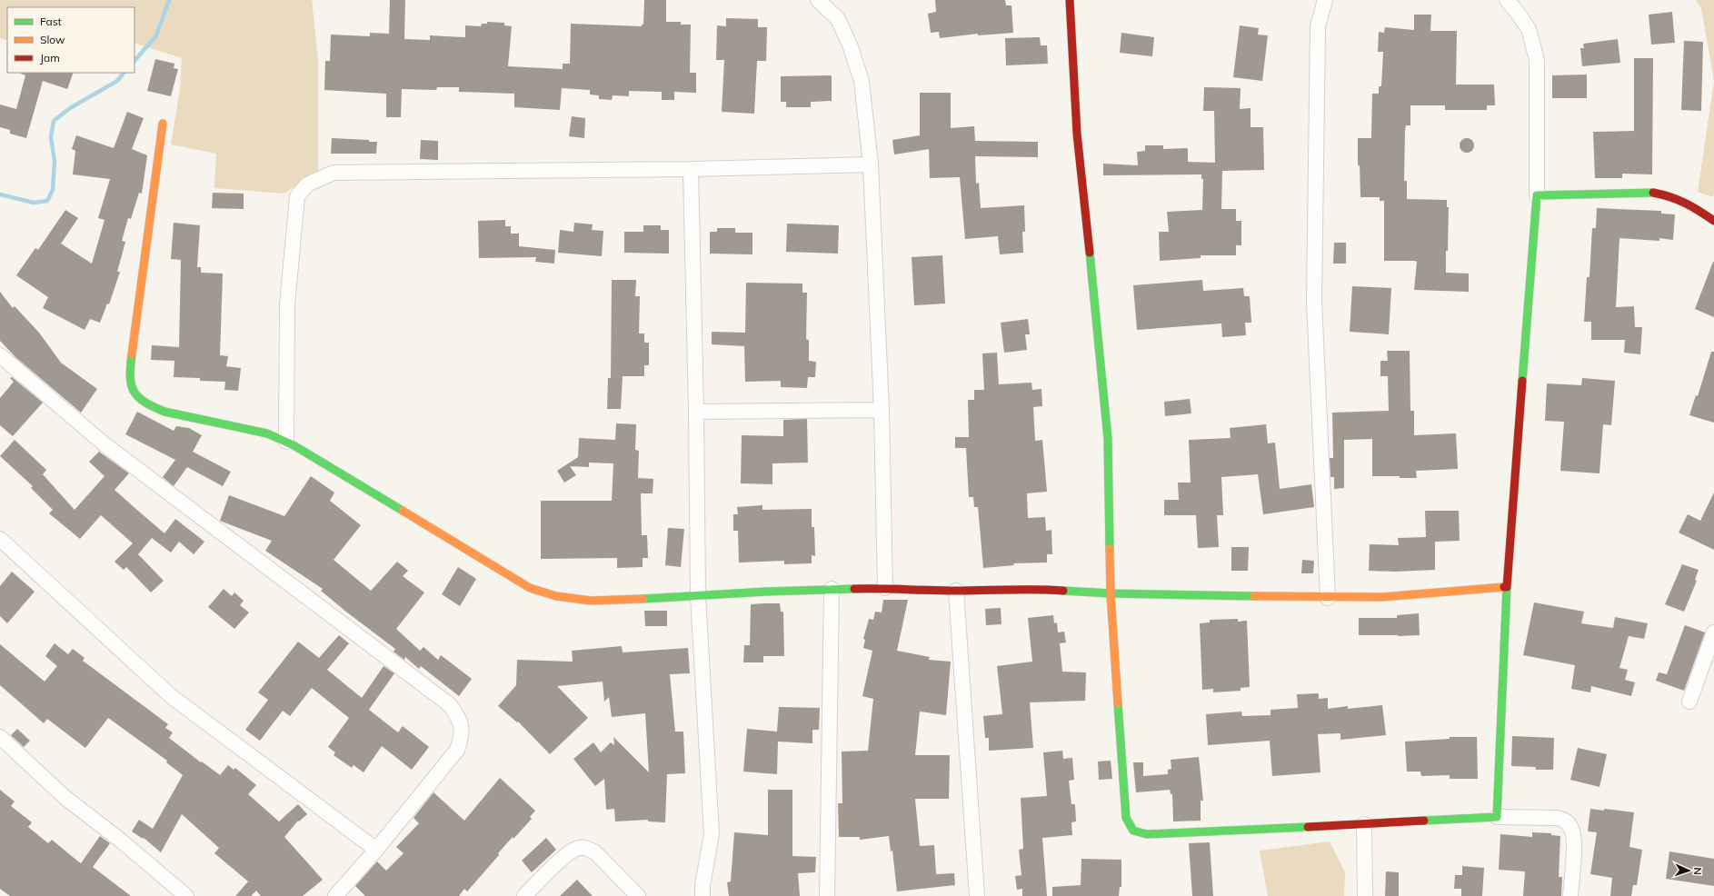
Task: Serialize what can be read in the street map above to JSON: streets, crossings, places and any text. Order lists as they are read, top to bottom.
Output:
{
  "legend": ["Fast", "Slow", "Jam"],
  "north": "right"
}
